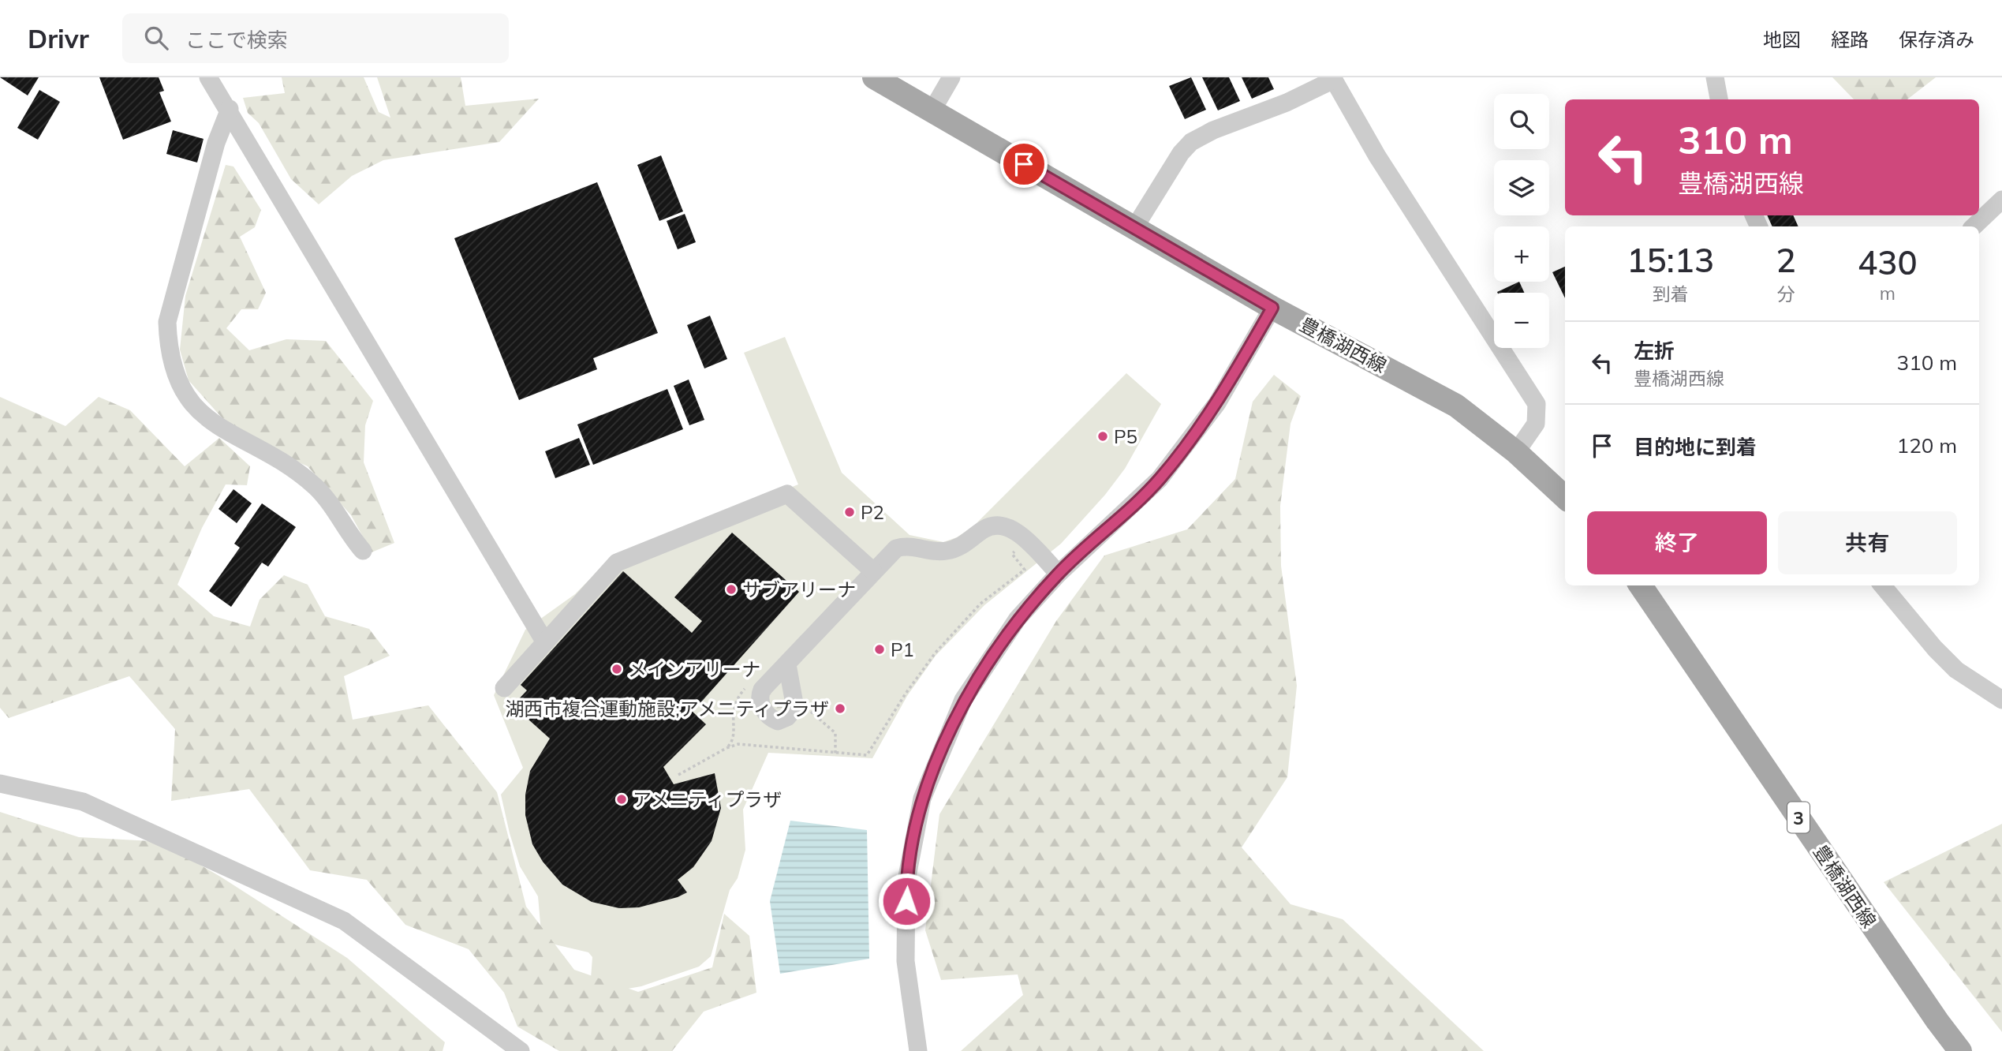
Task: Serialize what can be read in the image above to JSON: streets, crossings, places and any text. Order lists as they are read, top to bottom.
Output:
{
  "streets": {
    "main road": ["豊橋湖西線", "3"]
  },
  "places": [
    "P5",
    "P2",
    "サブアリーナ",
    "P1",
    "メインアリーナ",
    "湖西市複合運動施設;アメニティプラザ",
    "アメニティプラザ"
  ],
  "page": {
    "header": "Drivr",
    "search": "ここで検索",
    "nav": ["地図", "経路", "保存済み"],
    "map_buttons": ["+", "−"],
    "turn": ["310 m", "豊橋湖西線"],
    "eta": [
      "15:13",
      "到着",
      "2",
      "分",
      "430",
      "m"
    ],
    "list": [
      {
        "name": "左折",
        "note": "豊橋湖西線",
        "value": "310 m"
      },
      {
        "name": "目的地に到着",
        "value": "120 m"
      }
    ],
    "buttons": ["終了", "共有"]
  }
}
